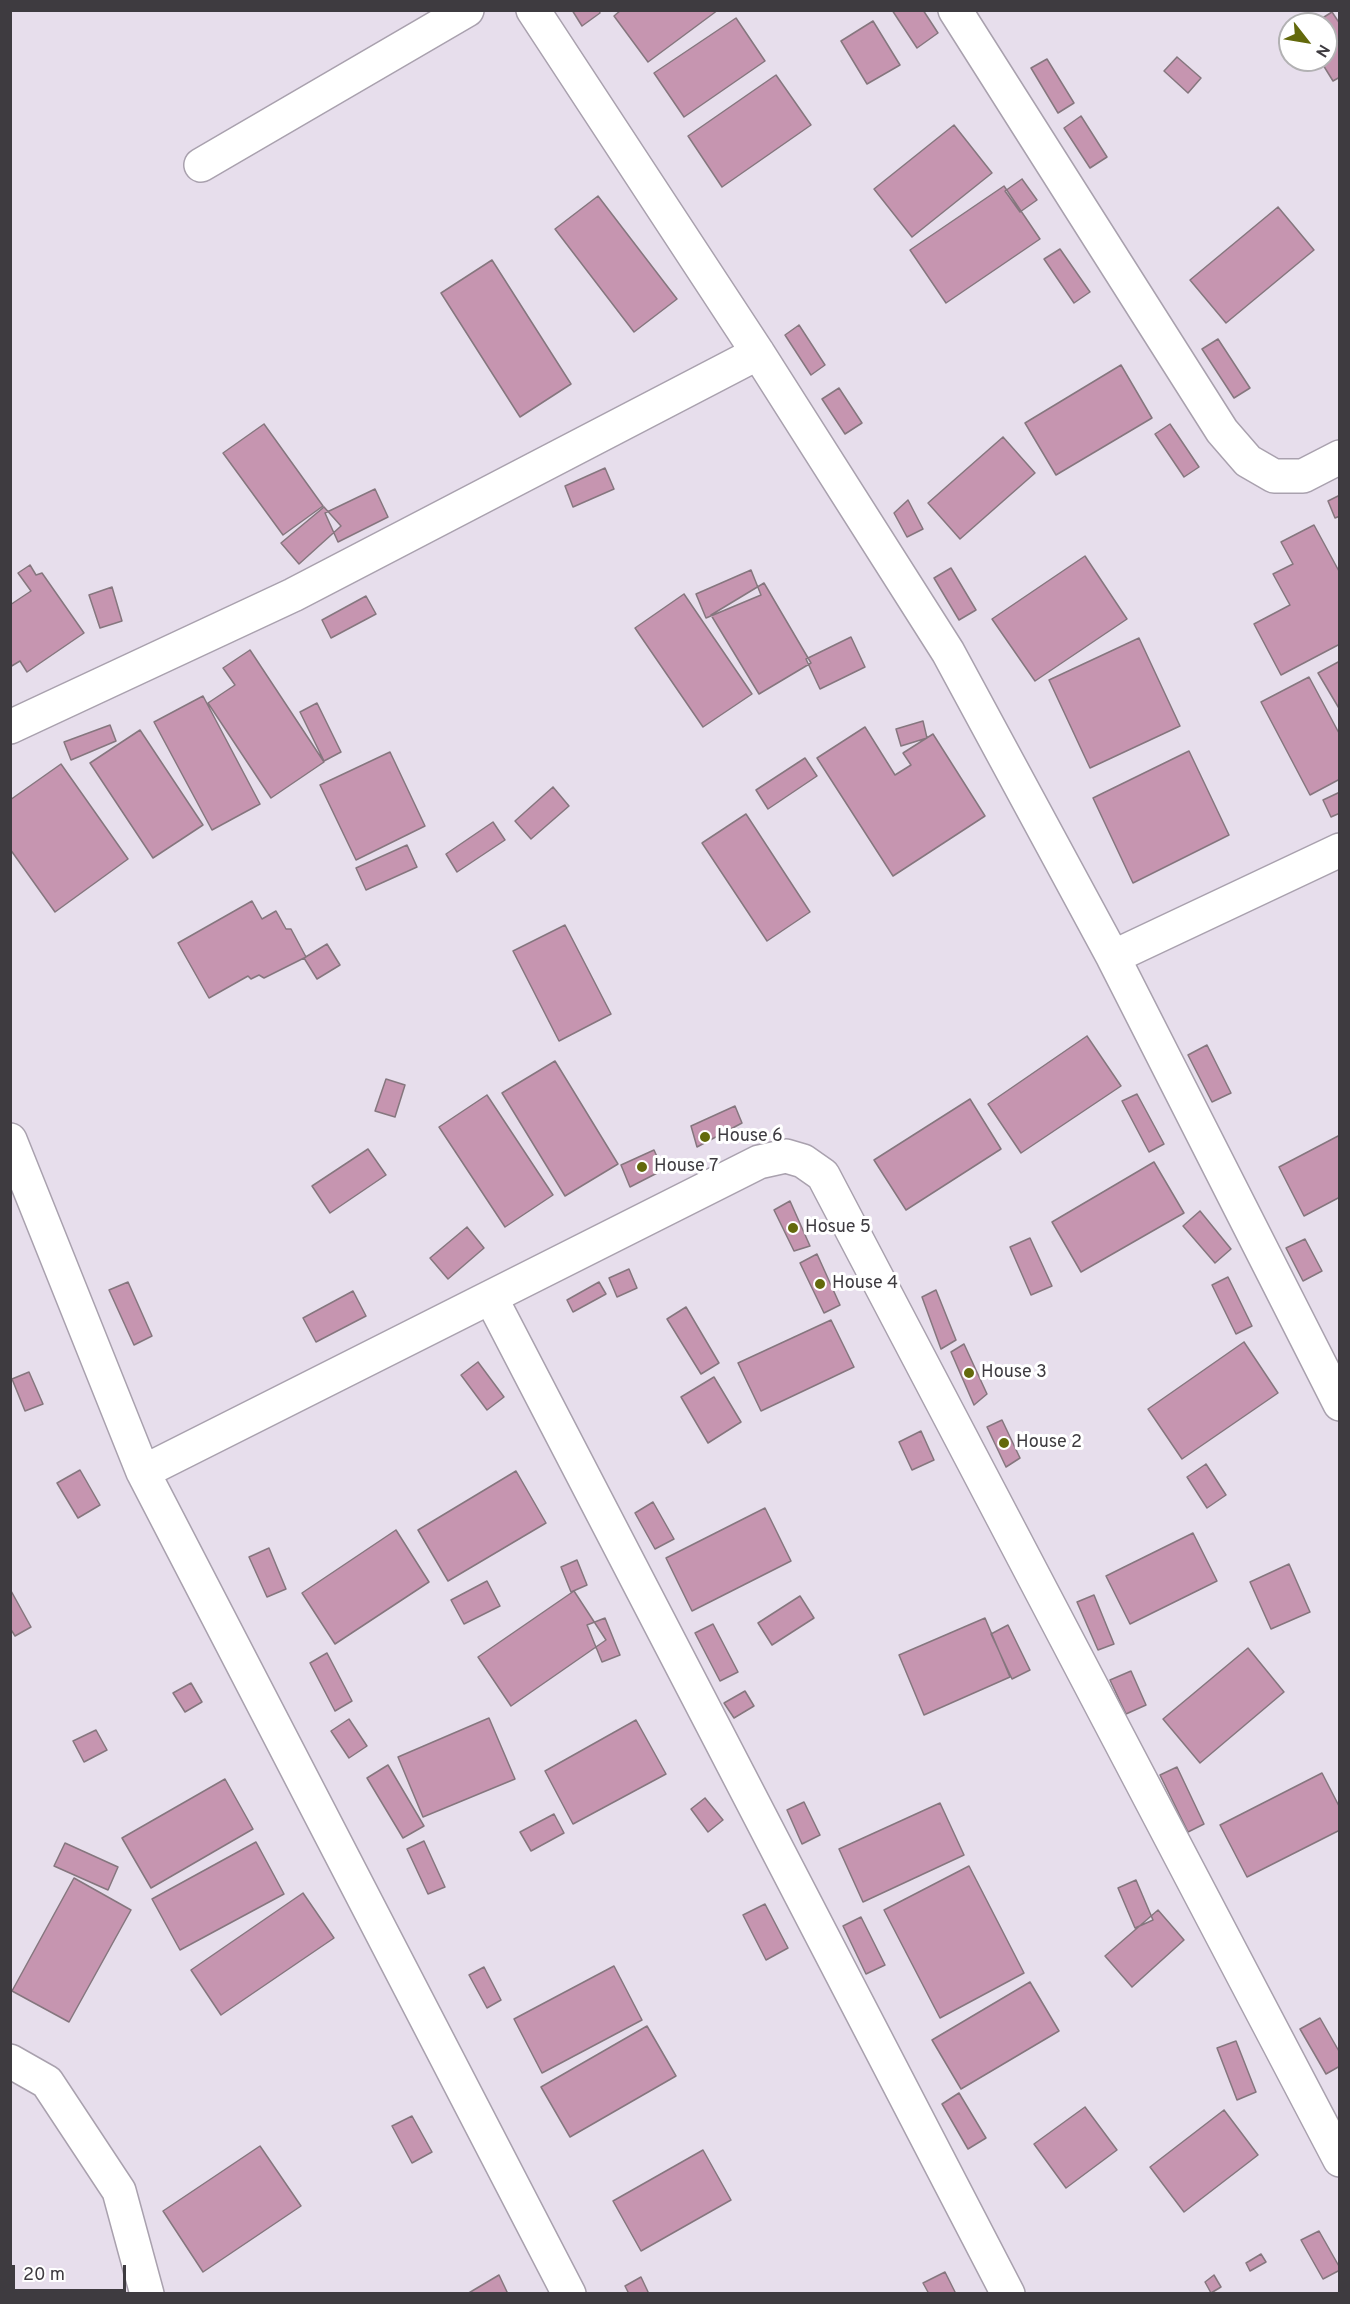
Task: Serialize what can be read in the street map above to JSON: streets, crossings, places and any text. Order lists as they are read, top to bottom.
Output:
{
  "places": [
    "House 6",
    "House 7",
    "Hosue 5",
    "House 4",
    "House 3",
    "House 2"
  ],
  "scale_bar": "20 m",
  "north": "bottom right"
}
